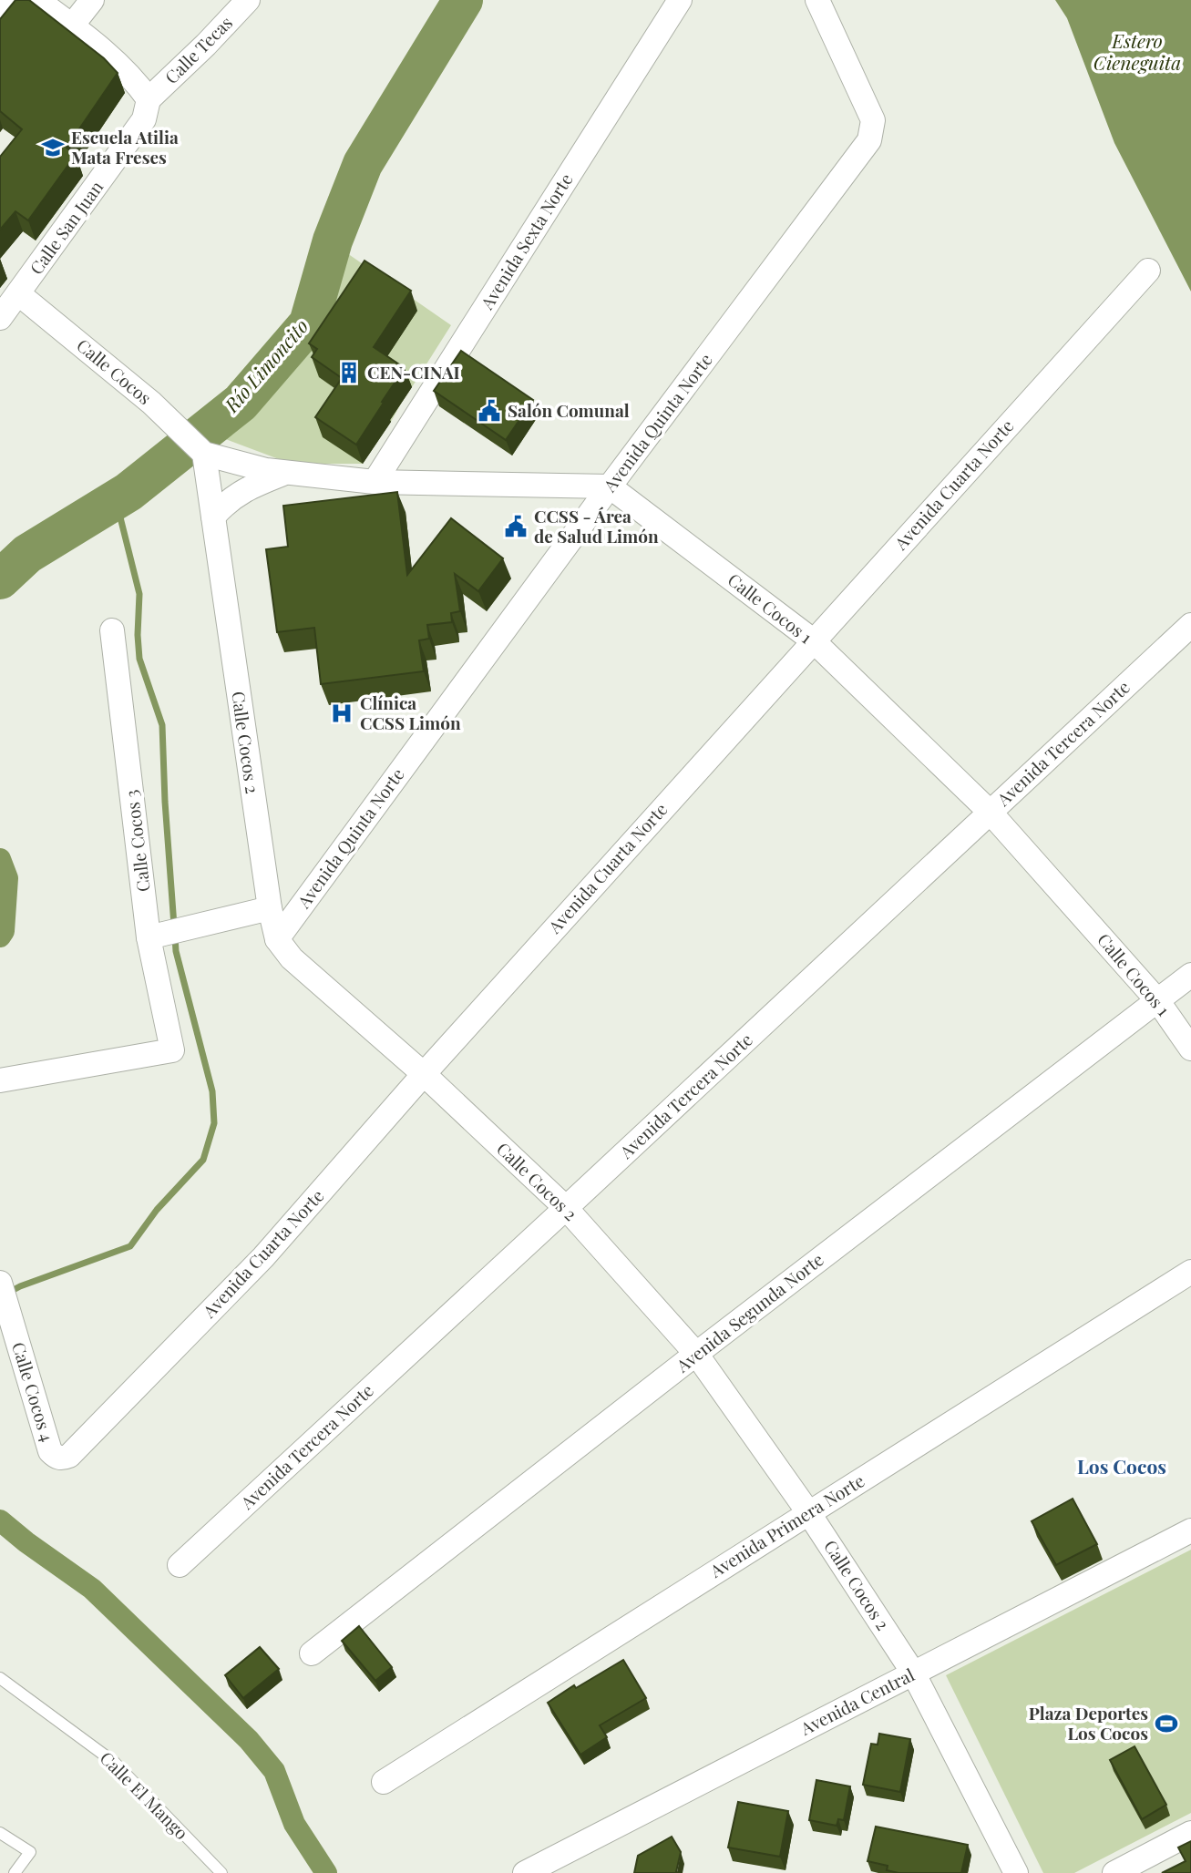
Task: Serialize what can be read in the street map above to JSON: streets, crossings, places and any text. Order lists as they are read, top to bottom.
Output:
{
  "streets": {
    "street": [
      "Calle Tecas",
      "Calle San Juan",
      "Avenida Sexta Norte",
      "Calle Cocos",
      "Avenida Quinta Norte",
      "Avenida Cuarta Norte",
      "Calle Cocos 1",
      "Calle Cocos 2",
      "Avenida Tercera Norte",
      "Calle Cocos 3",
      "Avenida Segunda Norte",
      "Calle Cocos 4",
      "Avenida Primera Norte",
      "Avenida Central"
    ],
    "lane": ["Calle El Mango"]
  },
  "crossings": [
    ["Calle Tecas", "Calle San Juan"],
    ["Calle San Juan", "Calle Cocos"],
    ["Calle Cocos", "Calle Cocos 2"],
    ["Avenida Quinta Norte", "Calle Cocos 1"],
    ["Avenida Quinta Norte", "Calle Cocos 2"],
    ["Avenida Quinta Norte", "Calle Cocos 3"],
    ["Avenida Cuarta Norte", "Calle Cocos 1"],
    ["Avenida Cuarta Norte", "Calle Cocos 2"],
    ["Avenida Cuarta Norte", "Calle Cocos 4"],
    ["Calle Cocos 1", "Avenida Tercera Norte"],
    ["Calle Cocos 1", "Avenida Segunda Norte"],
    ["Calle Cocos 2", "Avenida Tercera Norte"],
    ["Calle Cocos 2", "Avenida Segunda Norte"],
    ["Calle Cocos 2", "Avenida Primera Norte"],
    ["Calle Cocos 2", "Avenida Central"]
  ],
  "districts": ["Los Cocos"],
  "water": ["Estero Cieneguita", "Río Limoncito"],
  "places": {
    "school or university": ["Escuela Atilia Mata Freses"],
    "building": ["CEN-CINAI"],
    "public building": ["Salón Comunal", "CCSS - Área de Salud Limón"],
    "hospital": ["Clínica CCSS Limón"],
    "sports": ["Plaza Deportes Los Cocos"]
  }
}
